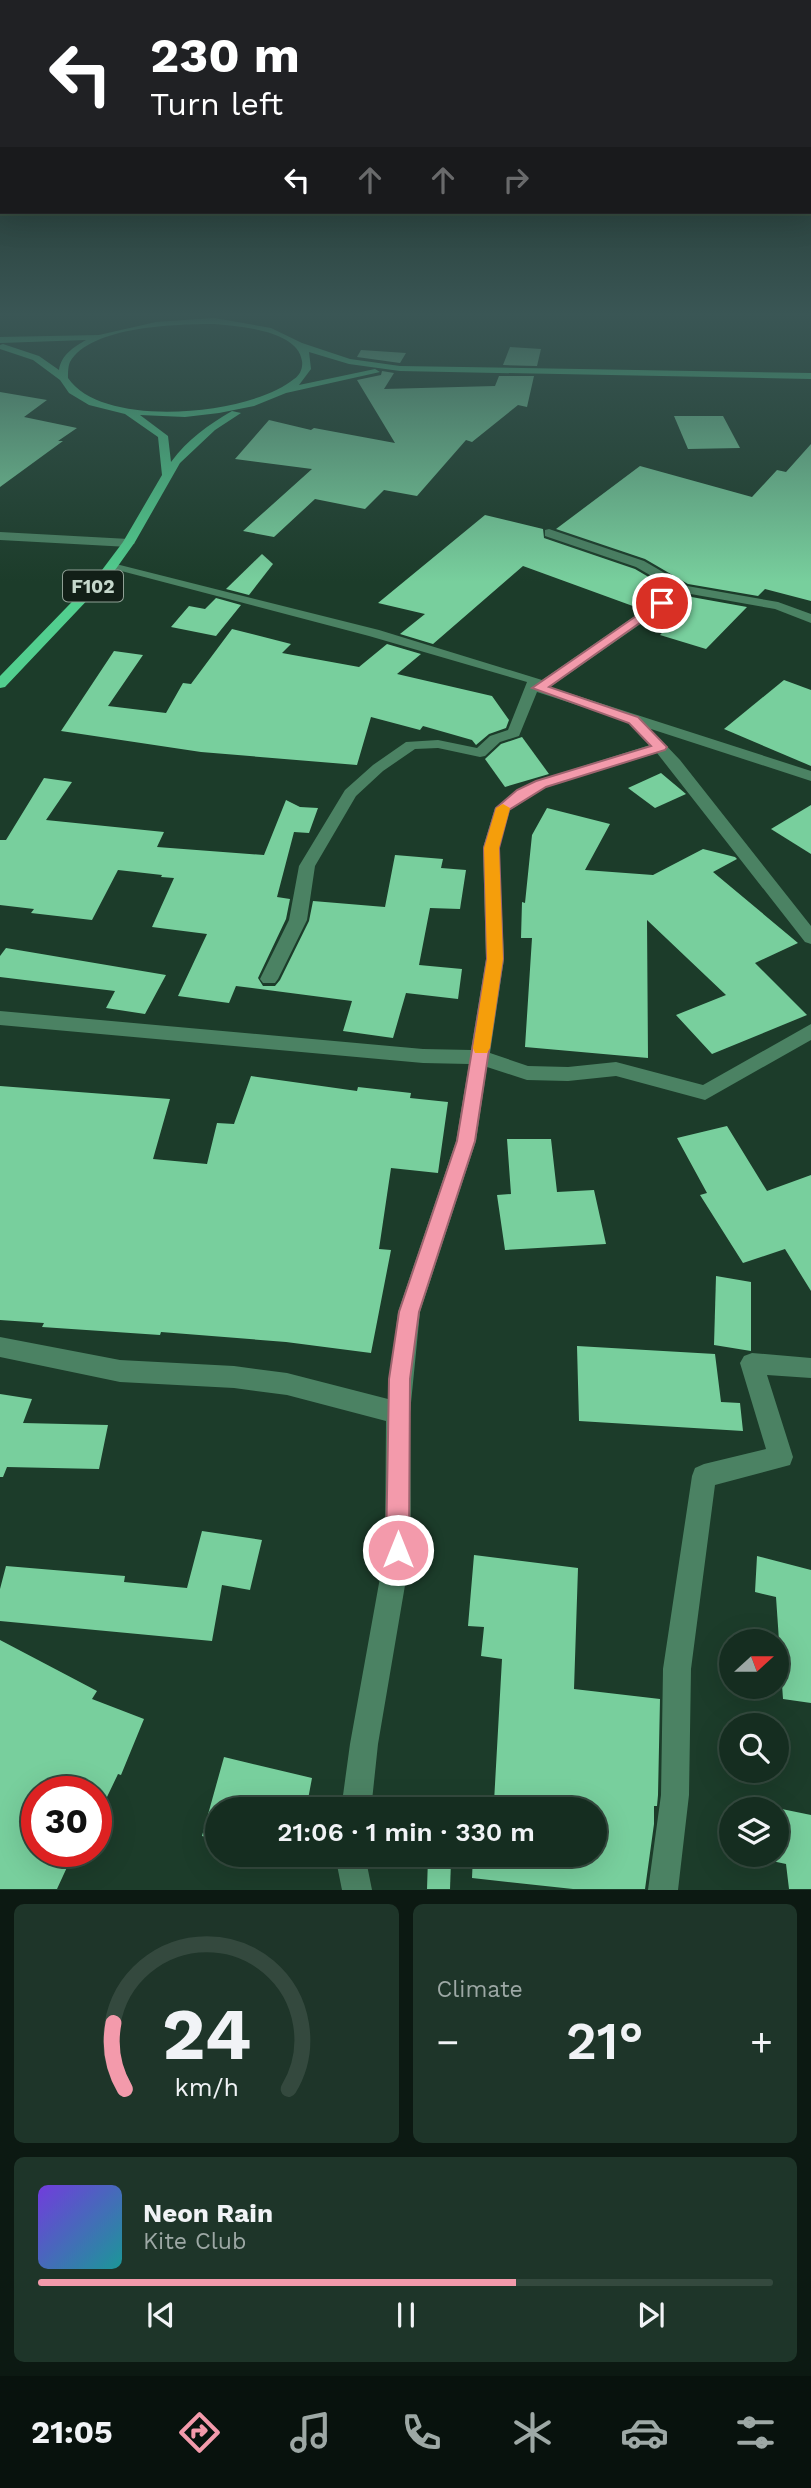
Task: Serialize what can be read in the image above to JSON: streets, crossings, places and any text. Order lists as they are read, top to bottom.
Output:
{
  "streets": {
    "main road": ["F102"]
  },
  "north": "right",
  "page": {
    "turn": ["230 m", "Turn left"],
    "limit": "30",
    "trip": "21:06 · 1 min · 330 m",
    "tile": "Climate",
    "heat": ["−", "21°", "+"],
    "song": ["Neon Rain", "Kite Club"],
    "tabs": "21:05",
    "gauge": ["24", "km/h"]
  }
}
